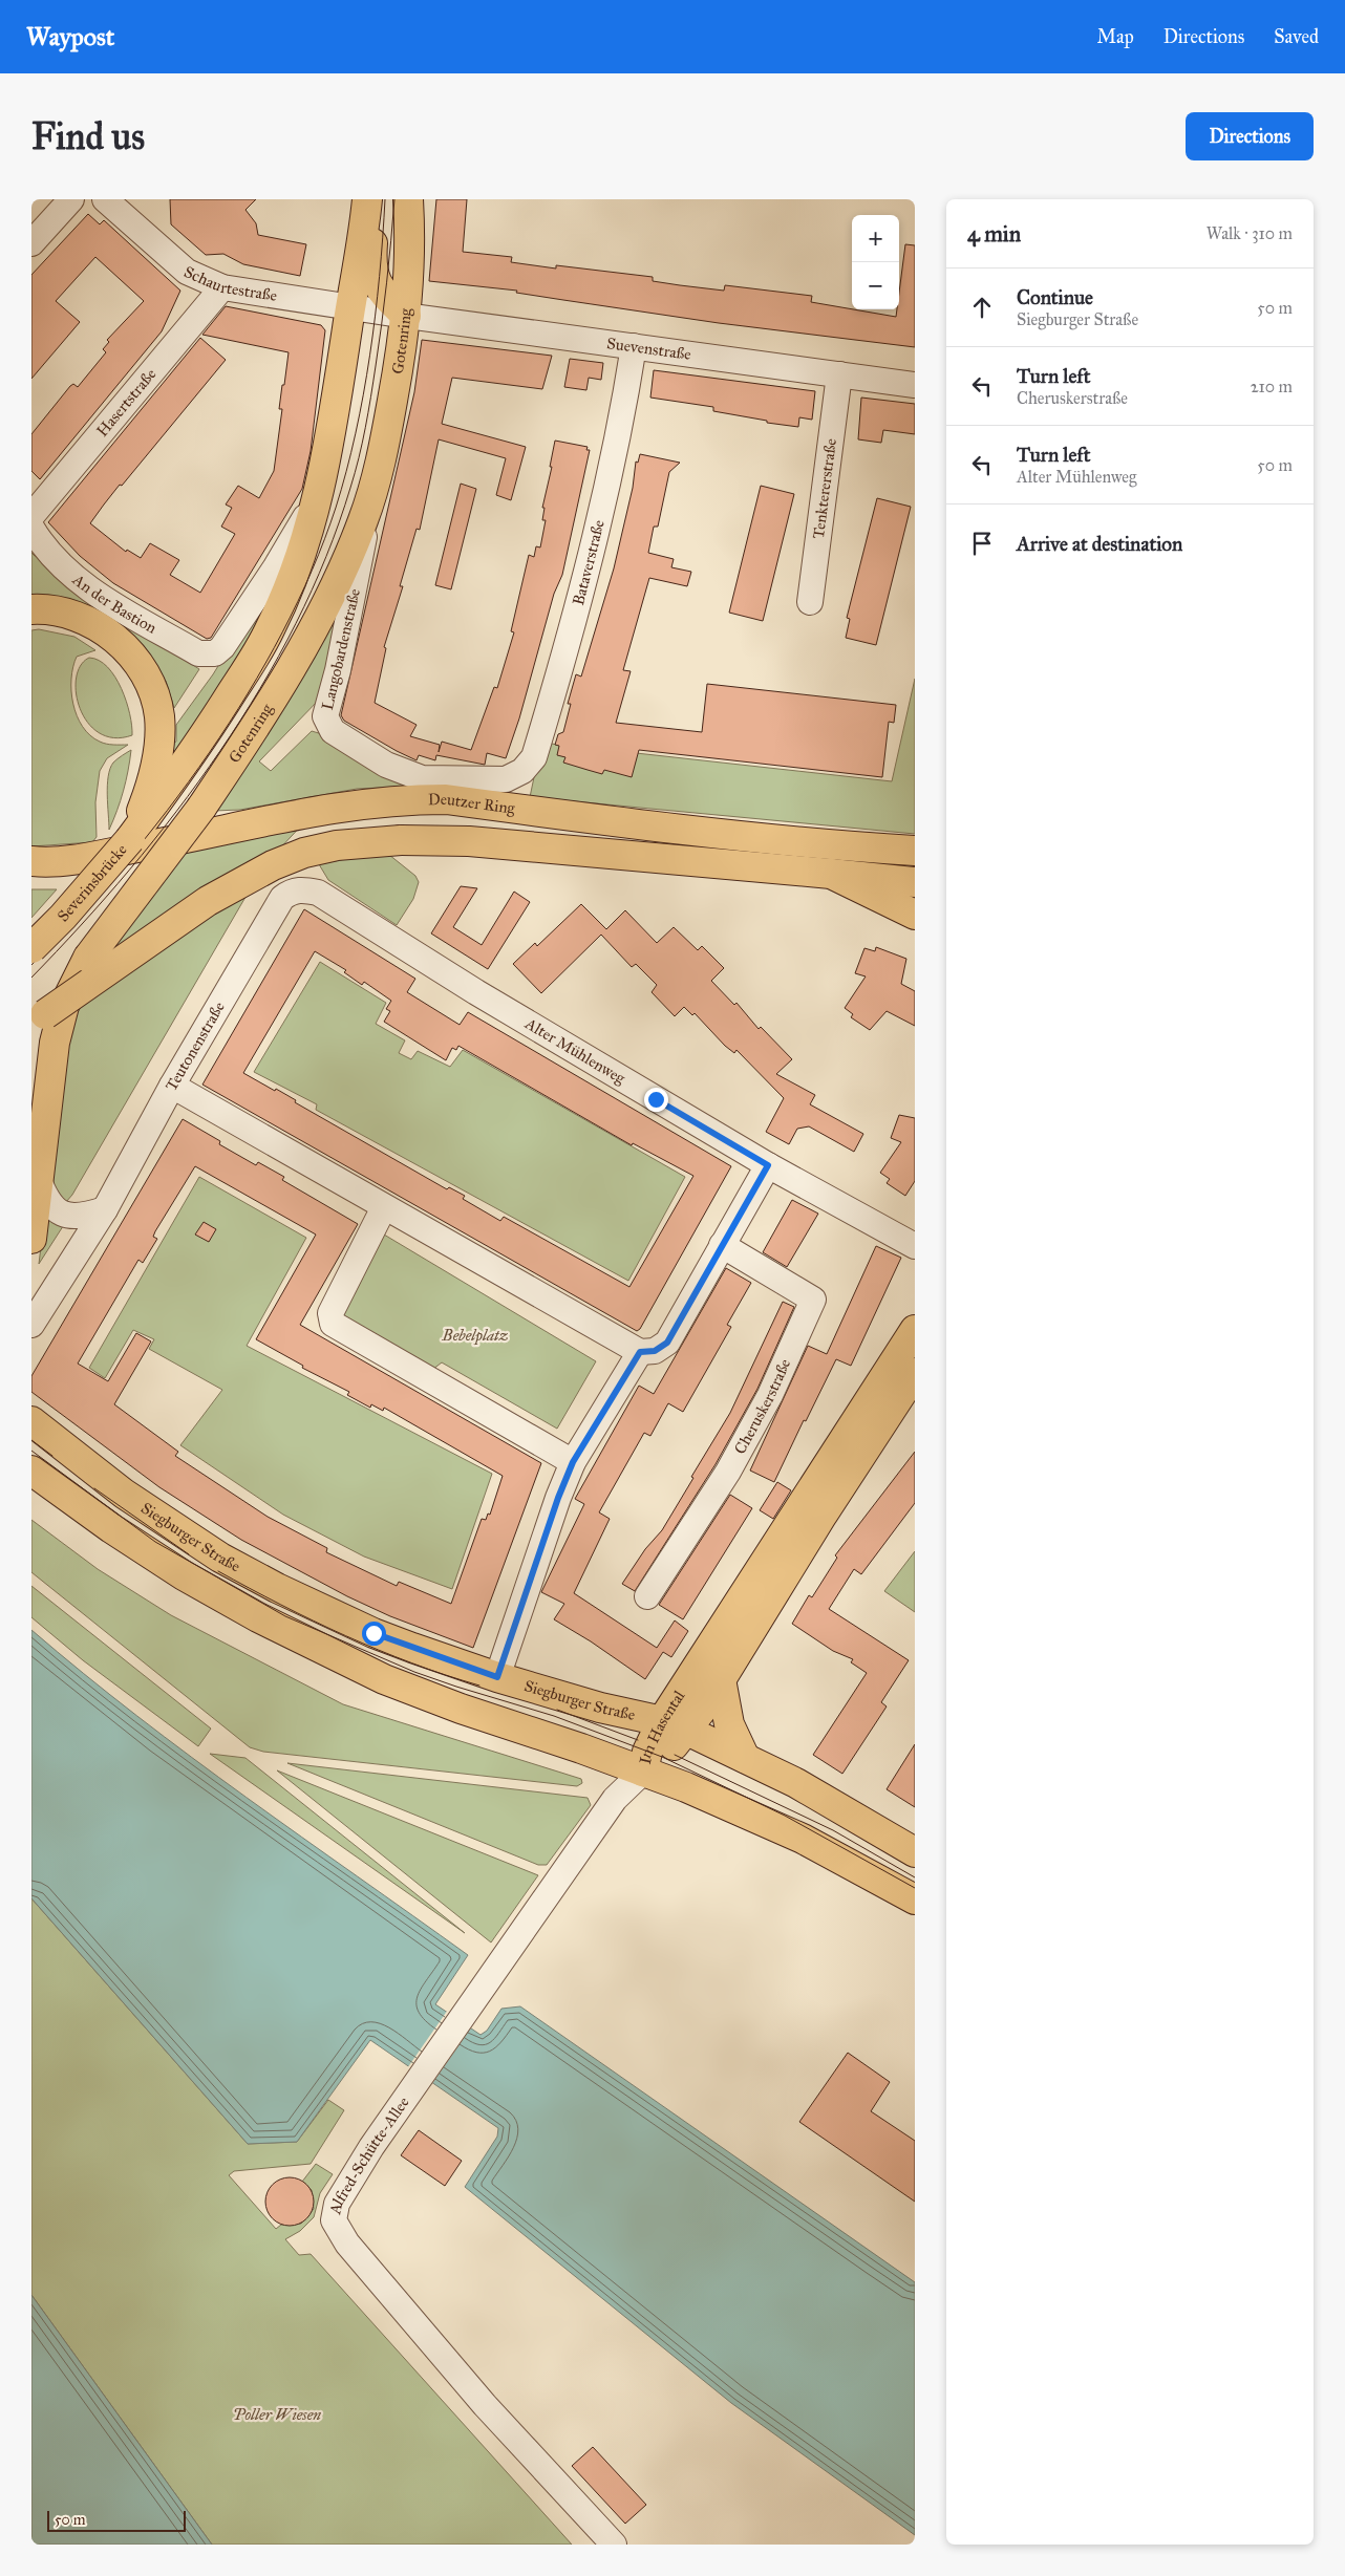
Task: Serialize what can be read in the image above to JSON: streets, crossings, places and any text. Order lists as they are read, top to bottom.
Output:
{
  "streets": {
    "main road": [
      "Gotenring",
      "Deutzer Ring",
      "Severinsbrücke",
      "Siegburger Straße",
      "Im Hasental"
    ],
    "street": [
      "Schaurtestraße",
      "Suevenstraße",
      "Hasertstraße",
      "Tenktererstraße",
      "Bataverstraße",
      "An der Bastion",
      "Langobardenstraße",
      "Teutonenstraße",
      "Alter Mühlenweg",
      "Cheruskerstraße",
      "Alfred-Schütte-Allee"
    ]
  },
  "crossings": [
    ["Schaurtestraße", "Gotenring"],
    ["Schaurtestraße", "Suevenstraße"],
    ["Schaurtestraße", "Hasertstraße"],
    ["Gotenring", "Suevenstraße"],
    ["Gotenring", "Langobardenstraße"],
    ["Suevenstraße", "Tenktererstraße"],
    ["Suevenstraße", "Bataverstraße"],
    ["Bataverstraße", "Langobardenstraße"],
    ["Teutonenstraße", "Alter Mühlenweg"],
    ["Siegburger Straße", "Im Hasental"],
    ["Im Hasental", "Alfred-Schütte-Allee"]
  ],
  "parks": ["Bebelplatz", "Poller Wiesen"],
  "scale_bar": "50 m",
  "page": {
    "header": "Waypost",
    "nav": ["Map", "Directions", "Saved"],
    "buttons": "Directions",
    "title": "Find us",
    "heading": ["4 min", "Walk · 310 m"],
    "map_buttons": ["+", "−"],
    "list": [
      ["Continue", "Siegburger Straße", "50 m"],
      ["Turn left", "Cheruskerstraße", "210 m"],
      ["Turn left", "Alter Mühlenweg", "50 m"],
      "Arrive at destination"
    ],
    "scale": "50 m"
  }
}
